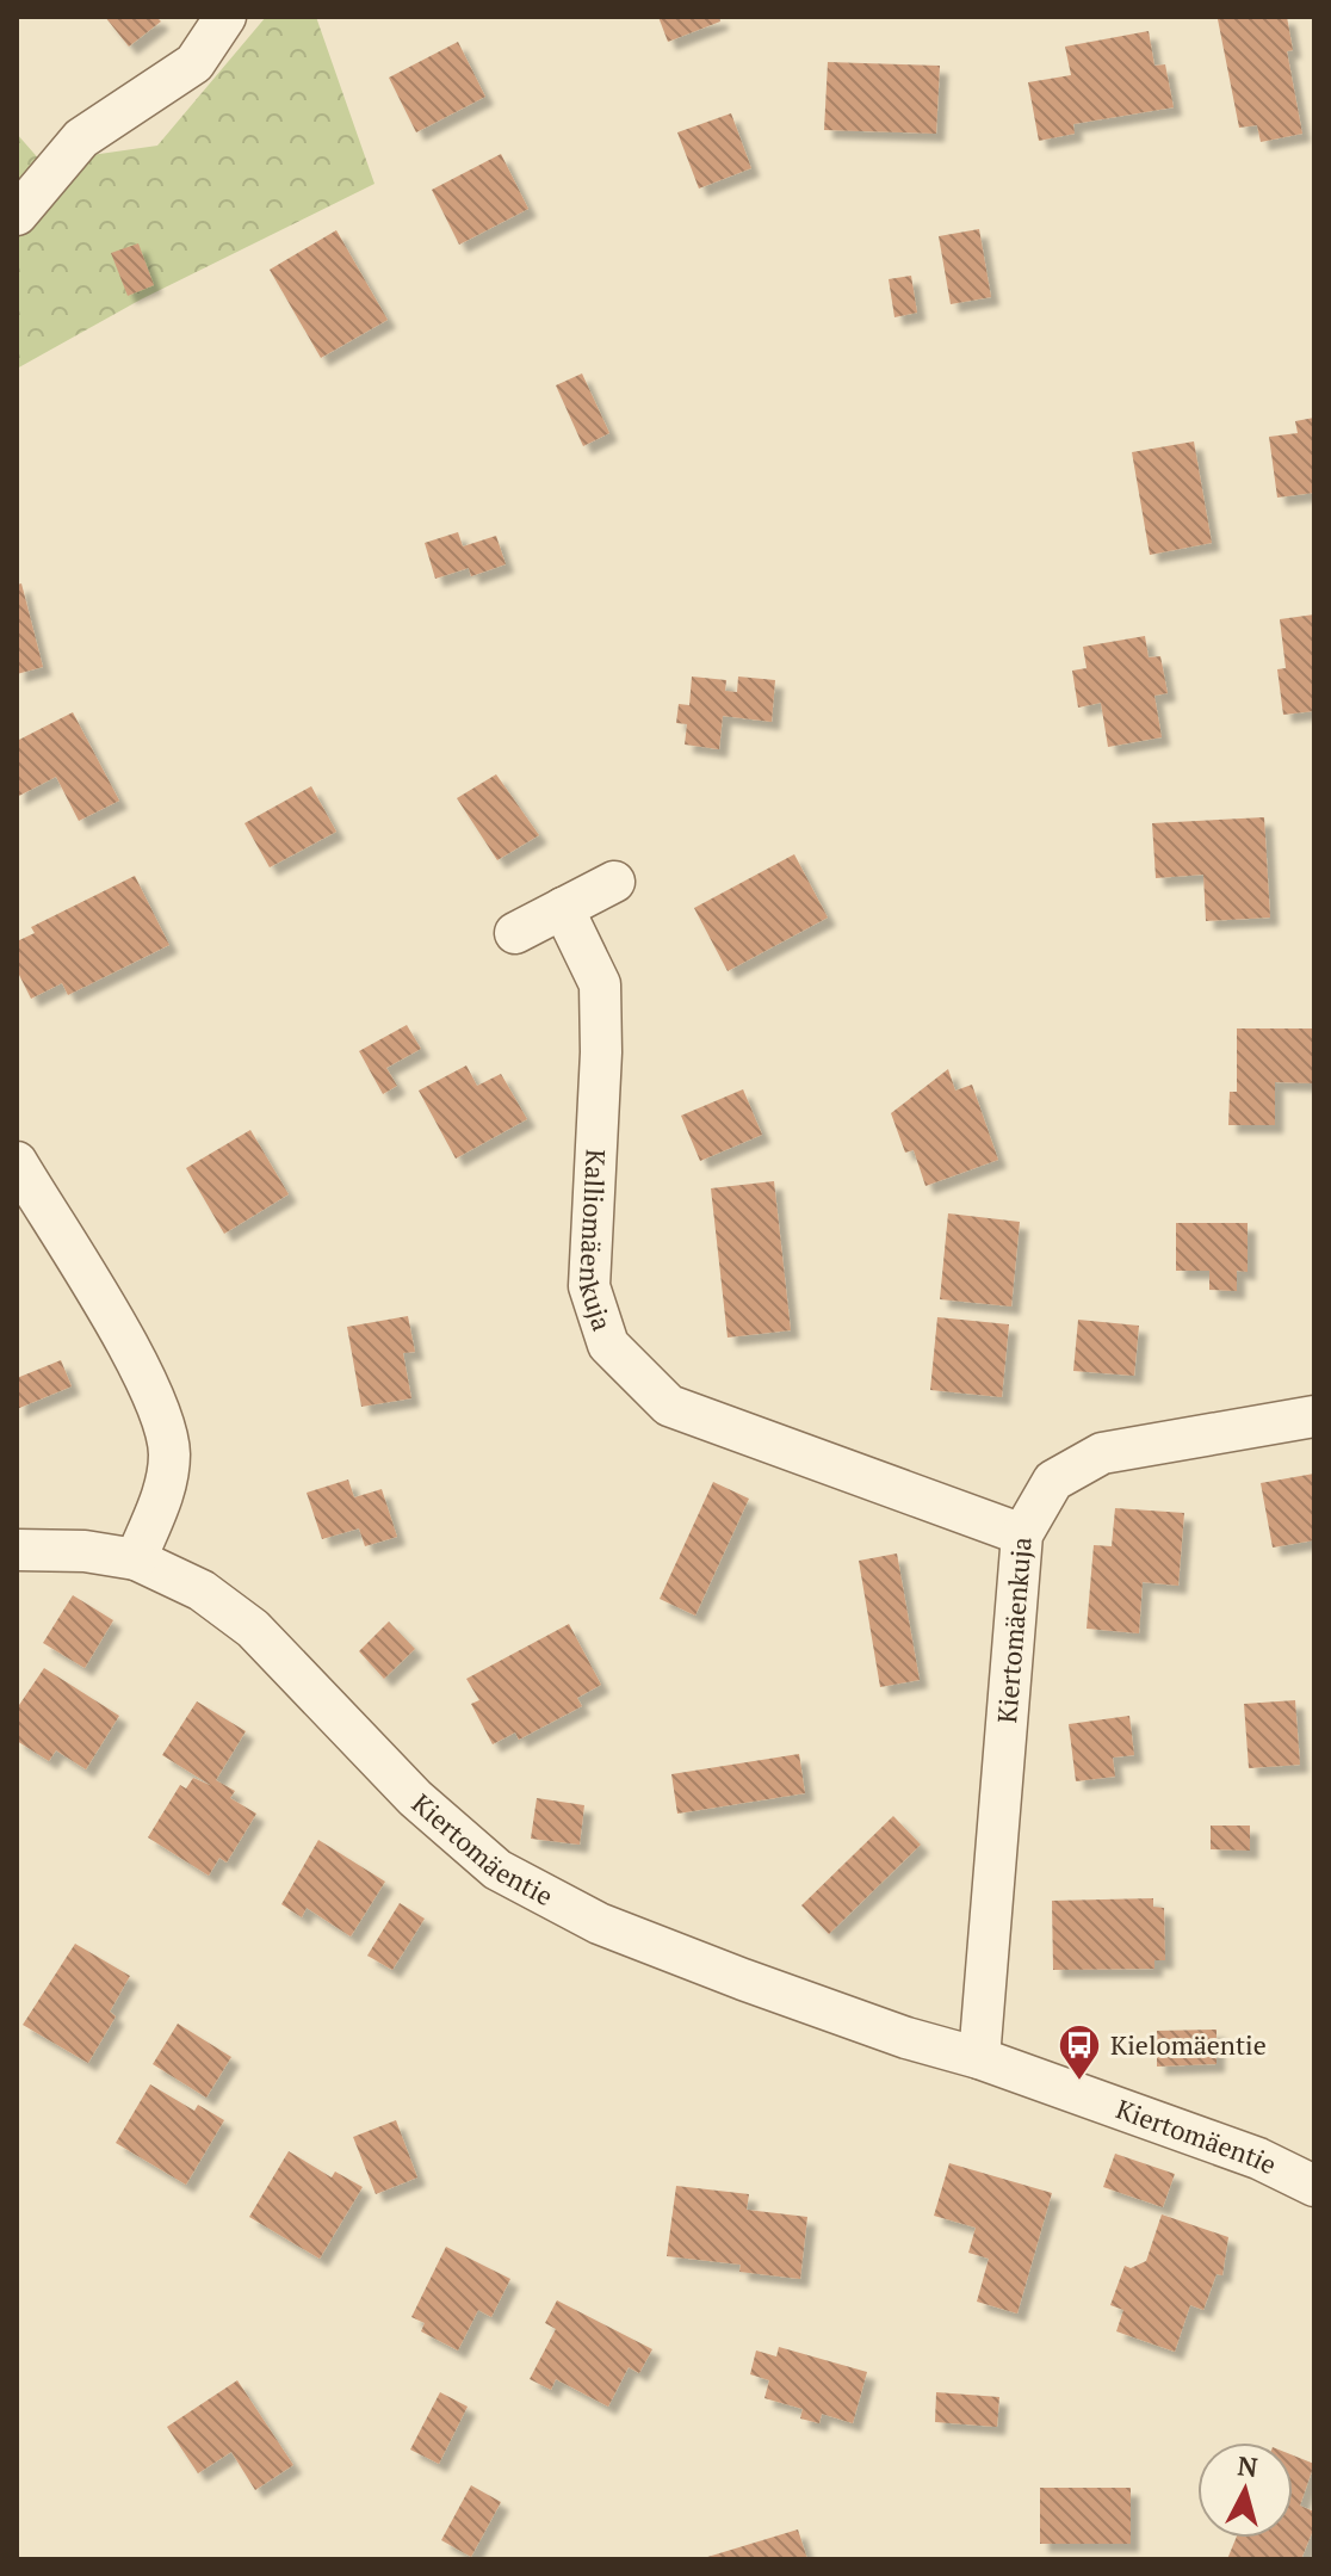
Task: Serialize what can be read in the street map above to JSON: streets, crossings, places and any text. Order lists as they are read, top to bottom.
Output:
{
  "streets": {
    "street": ["Kalliomäenkuja", "Kiertomäenkuja", "Kiertomäentie"]
  },
  "crossings": [
    ["Kalliomäenkuja", "Kiertomäenkuja"],
    ["Kiertomäenkuja", "Kiertomäentie"]
  ],
  "places": {
    "bus stop": ["Kielomäentie"]
  },
  "north": "top"
}
